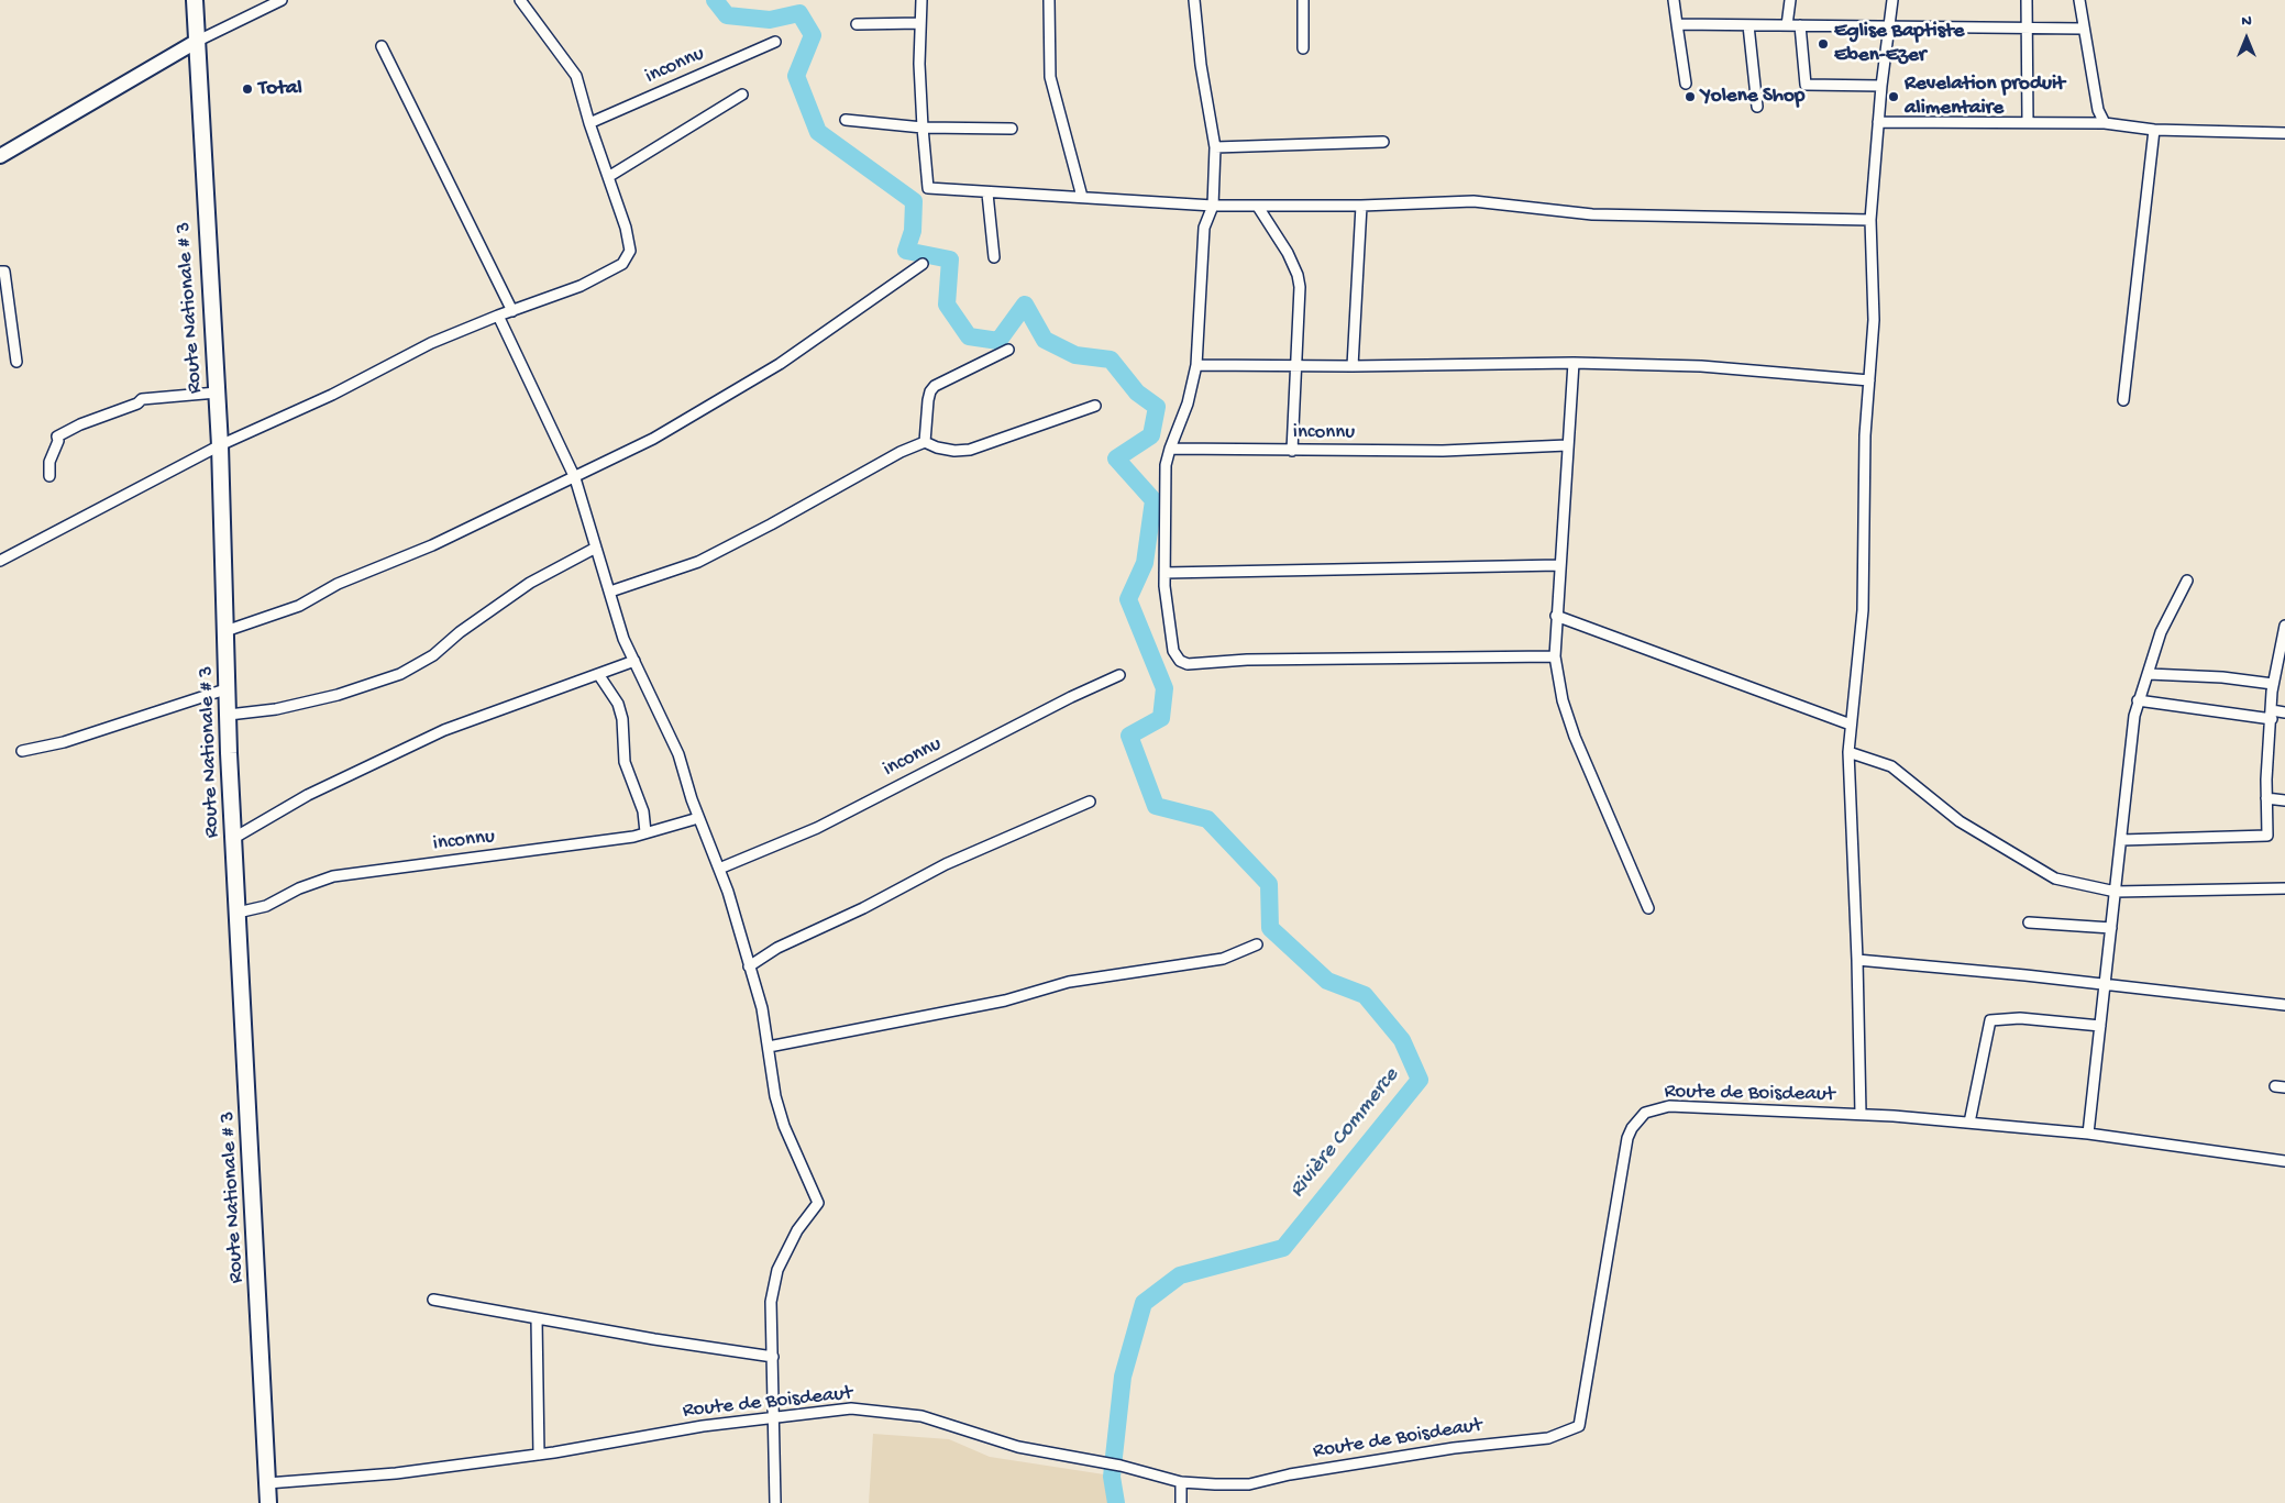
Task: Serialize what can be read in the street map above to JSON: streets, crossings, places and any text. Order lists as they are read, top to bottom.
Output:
{
  "streets": {
    "main road": ["Route Nationale # 3"],
    "street": ["inconnu", "Route de Boisdeaut"]
  },
  "crossings": [
    ["inconnu", "Route Nationale # 3"],
    ["Route Nationale # 3", "Route de Boisdeaut"]
  ],
  "water": ["Rivière Commerce"],
  "places": [
    "Eglise Baptiste Eben-Ezer",
    "Total",
    "Yolene Shop",
    "Revelation produit alimentaire"
  ],
  "north": "top"
}
